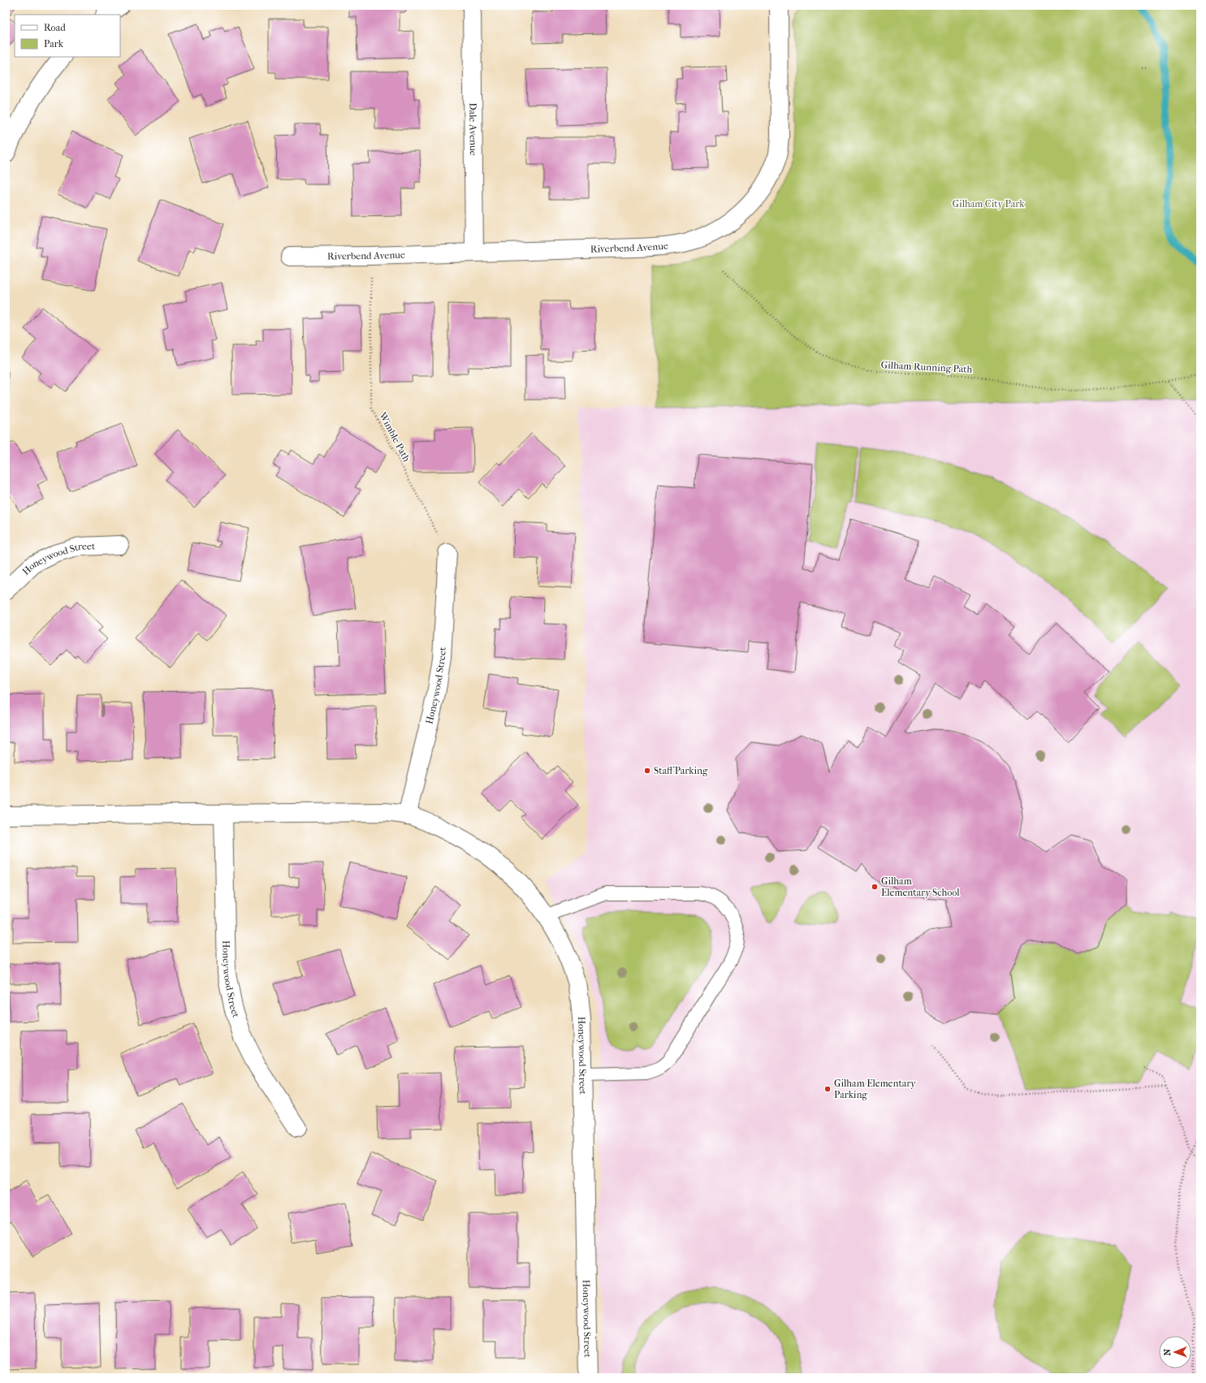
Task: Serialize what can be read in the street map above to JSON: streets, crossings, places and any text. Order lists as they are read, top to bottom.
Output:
{
  "streets": {
    "street": ["Dale Avenue", "Riverbend Avenue", "Honeywood Street"],
    "path": ["Gilham Running Path", "Wimble Path"]
  },
  "crossings": [
    ["Dale Avenue", "Riverbend Avenue"],
    ["Wimble Path", "Honeywood Street"]
  ],
  "parks": ["Gilham City Park"],
  "places": ["Staff Parking", "Gilham Elementary School", "Gilham Elementary Parking"],
  "legend": ["Road", "Park"],
  "north": "left"
}
